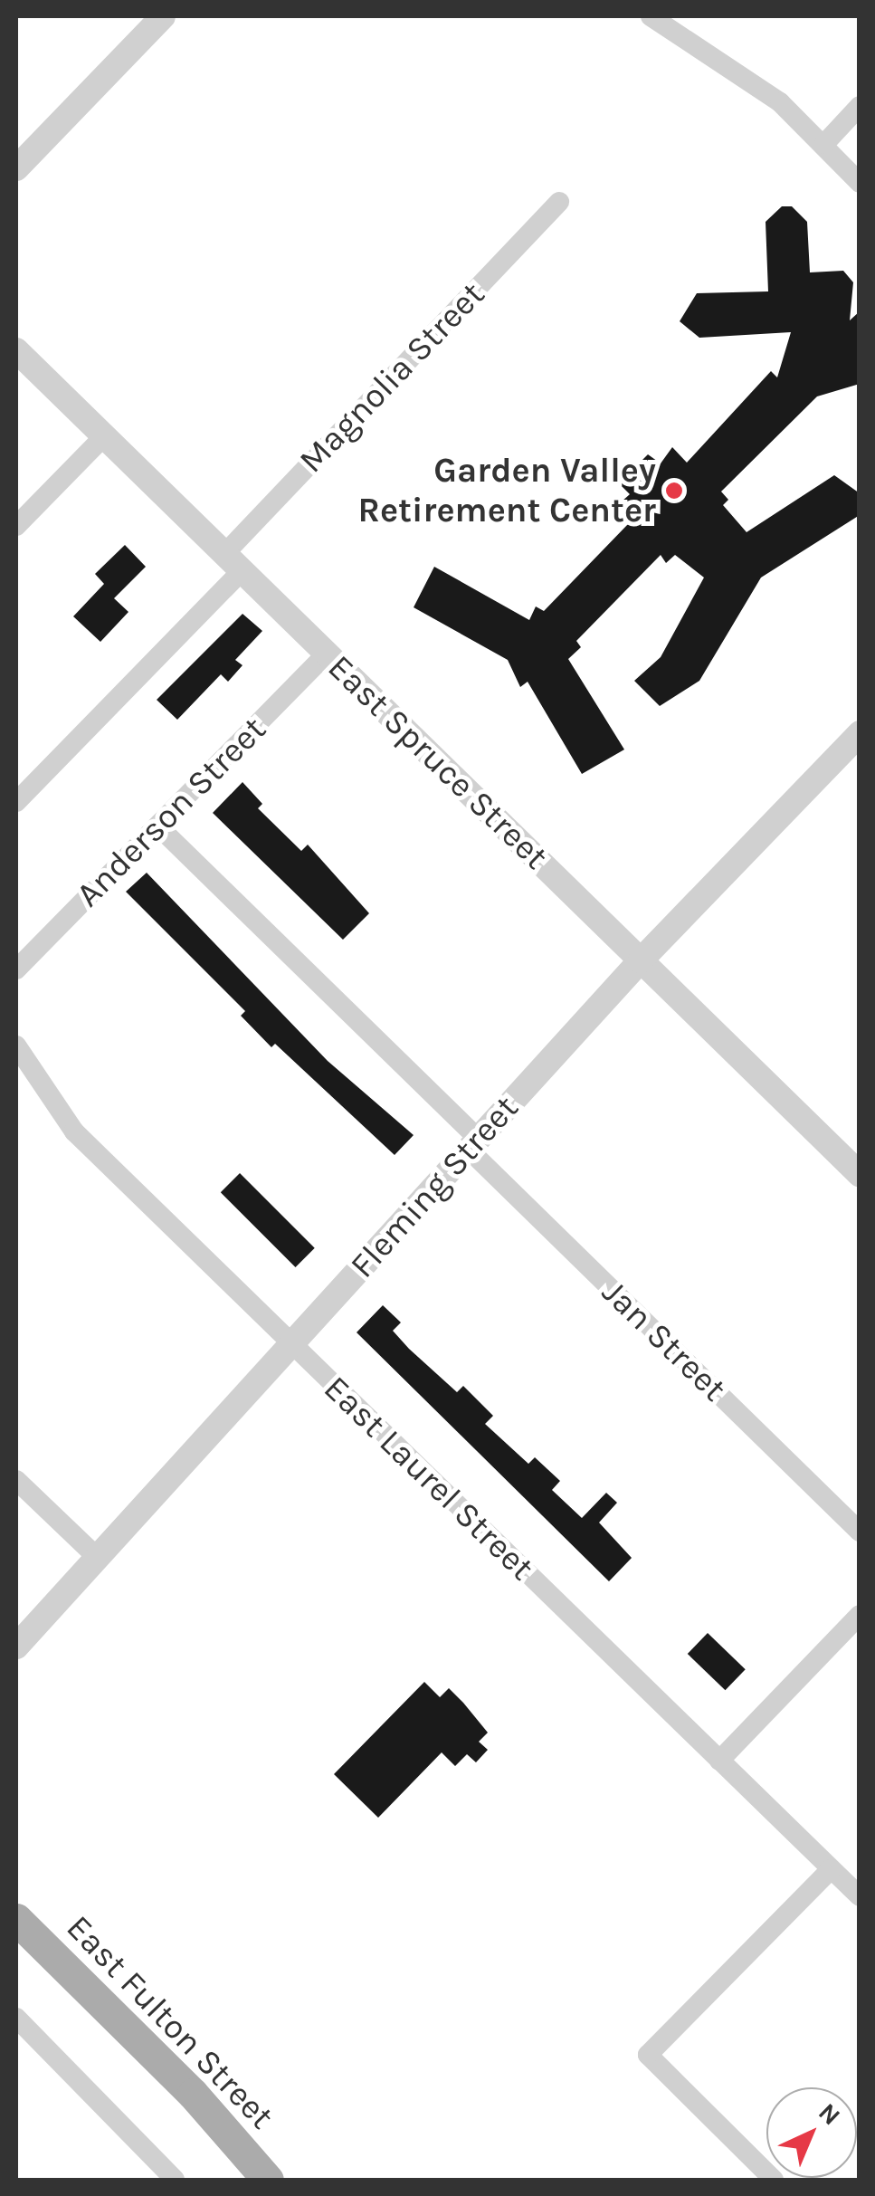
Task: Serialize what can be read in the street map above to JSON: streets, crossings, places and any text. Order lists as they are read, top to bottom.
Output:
{
  "streets": {
    "main road": ["East Fulton Street"],
    "street": [
      "Magnolia Street",
      "East Spruce Street",
      "Anderson Street",
      "Fleming Street",
      "Jan Street",
      "East Laurel Street"
    ]
  },
  "crossings": [
    ["Magnolia Street", "East Spruce Street"],
    ["East Spruce Street", "Anderson Street"],
    ["East Spruce Street", "Fleming Street"],
    ["Anderson Street", "Jan Street"],
    ["Fleming Street", "Jan Street"],
    ["Fleming Street", "East Laurel Street"]
  ],
  "places": ["Garden Valley Retirement Center"],
  "north": "top right"
}
